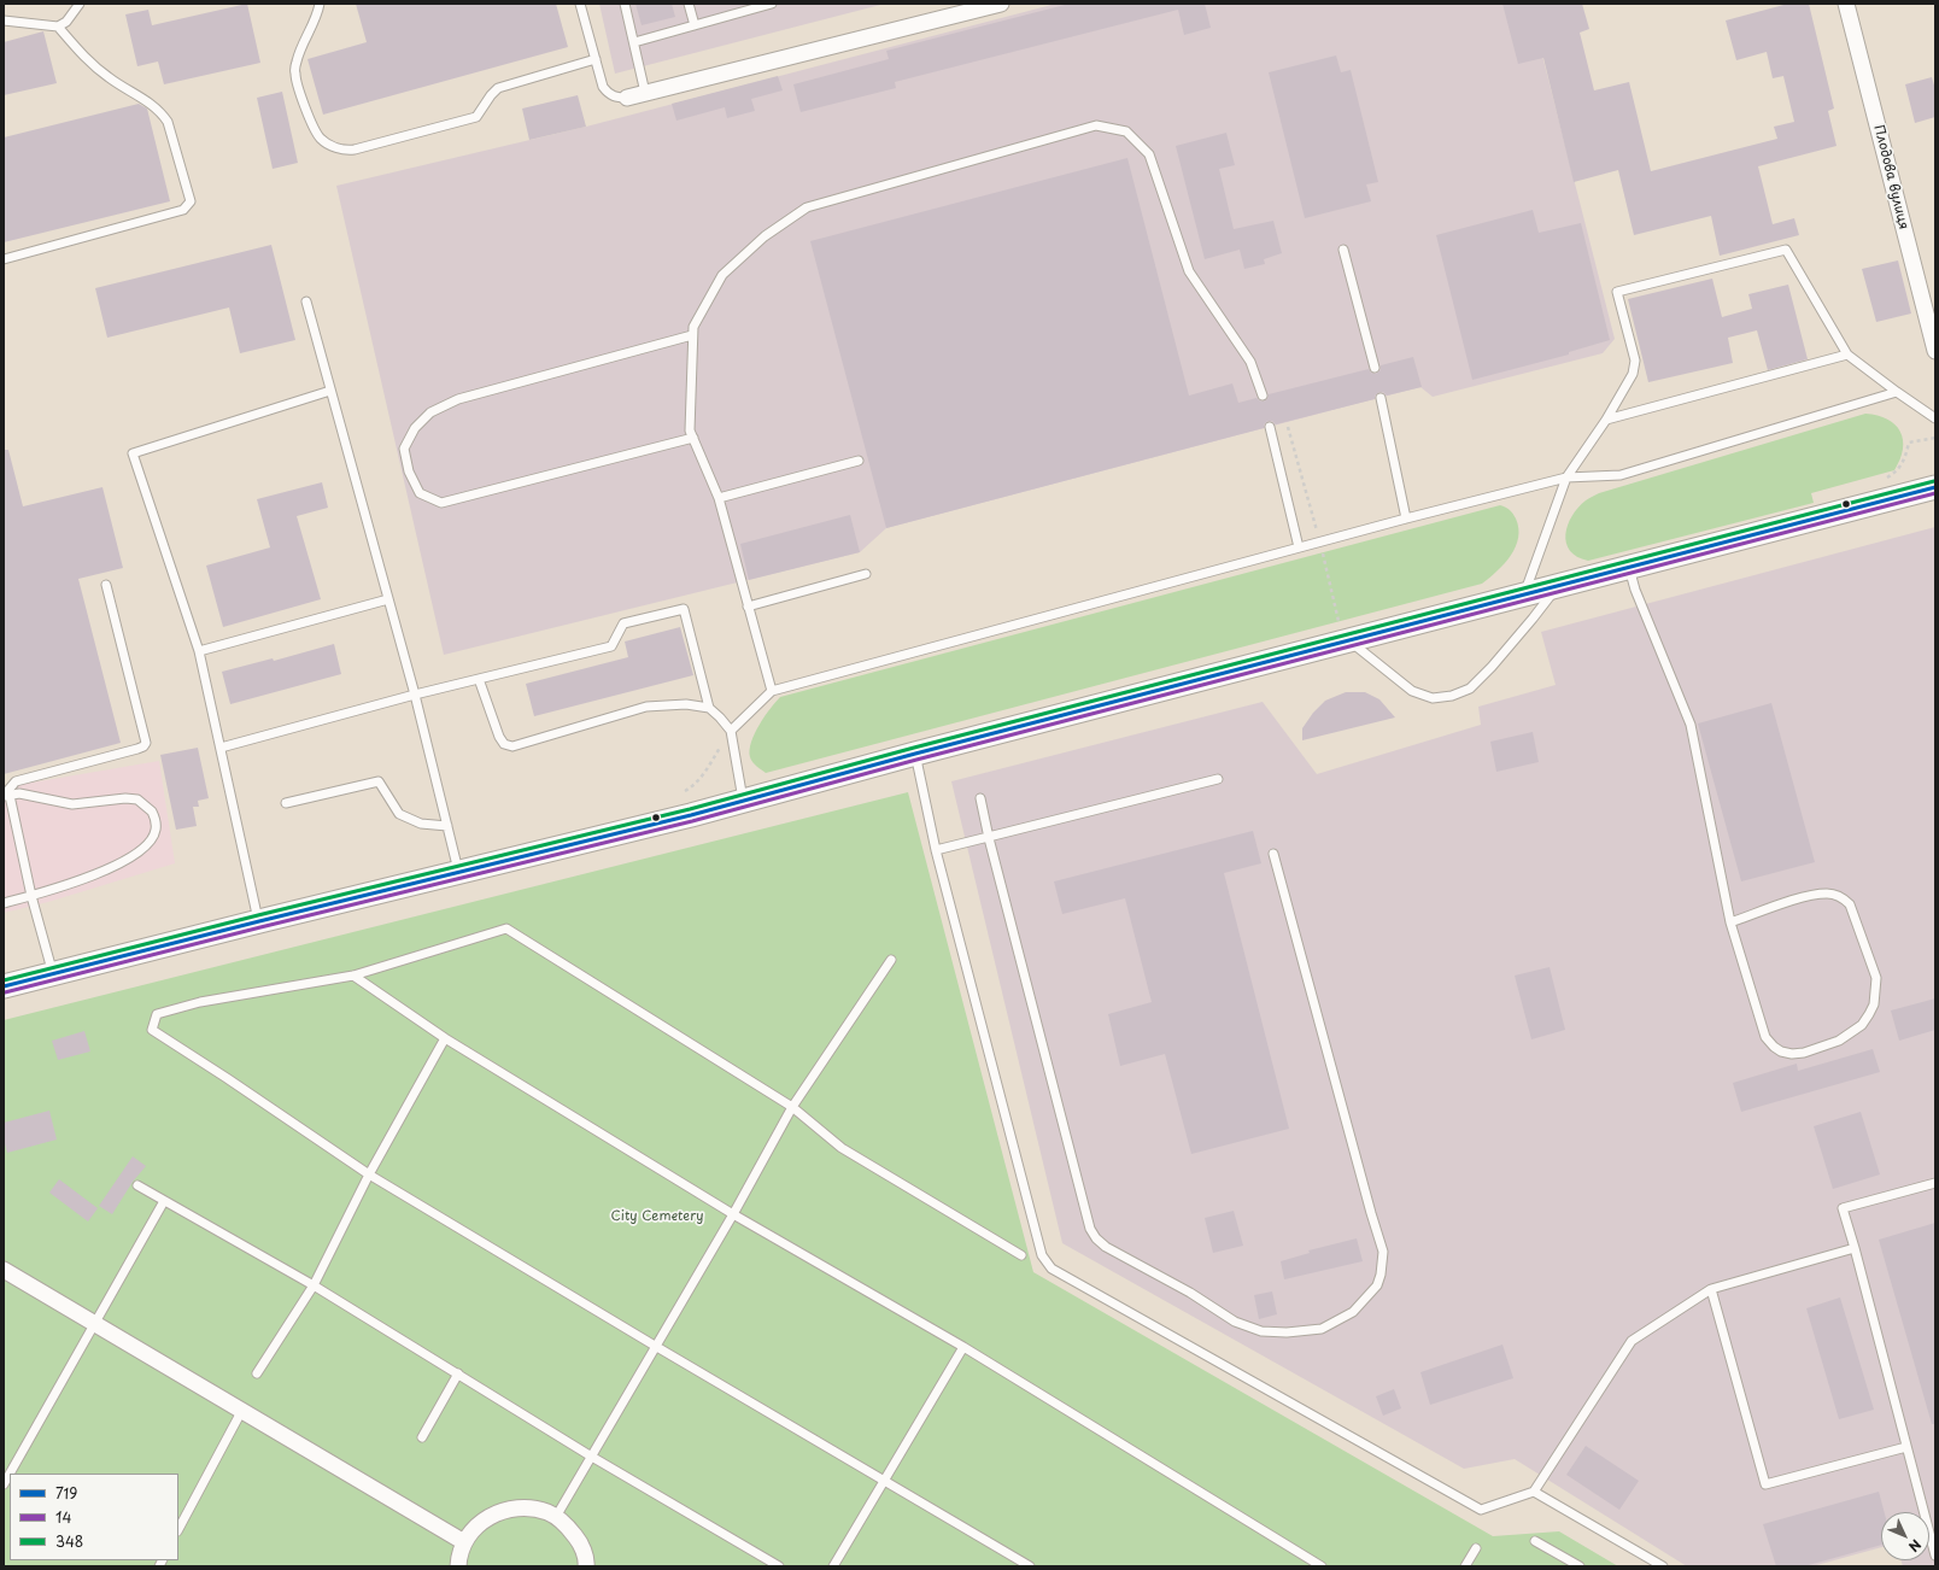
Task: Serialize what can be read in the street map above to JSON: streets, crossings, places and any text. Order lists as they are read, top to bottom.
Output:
{
  "streets": {
    "street": ["Плодова вулиця"]
  },
  "parks": ["City Cemetery"],
  "lines": ["transit line 348", "transit line 719", "transit line 14"],
  "legend": ["719", "14", "348"],
  "north": "bottom right"
}
